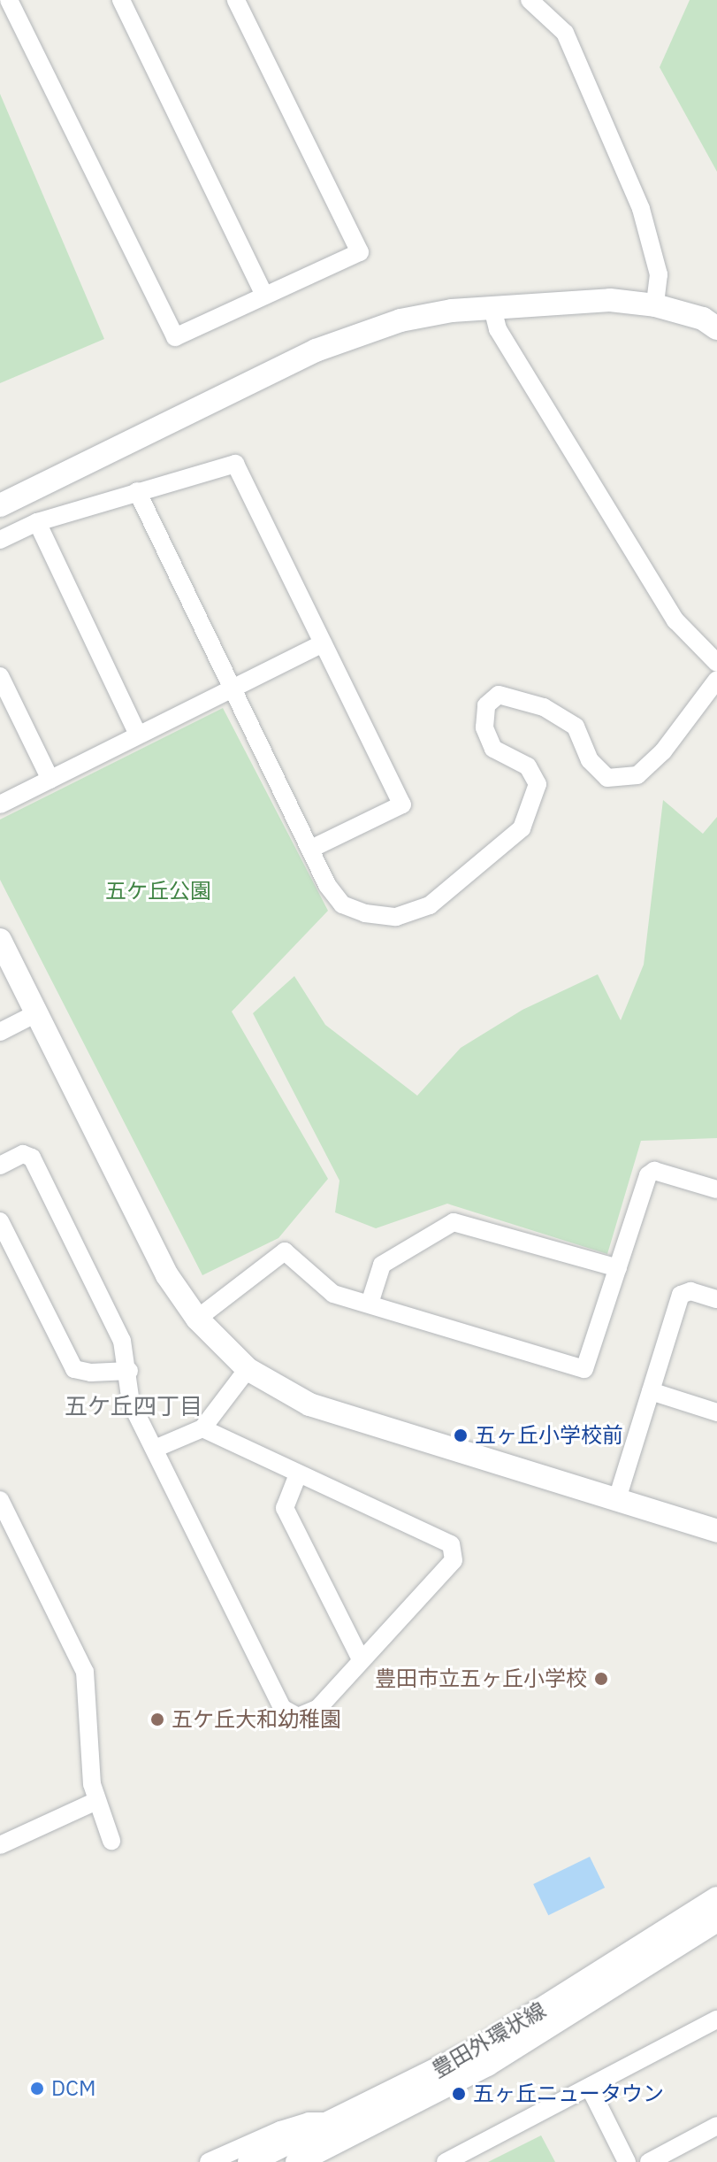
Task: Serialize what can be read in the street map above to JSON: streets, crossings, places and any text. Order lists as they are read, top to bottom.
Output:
{
  "streets": {
    "street": ["豊田外環状線"]
  },
  "districts": ["五ケ丘四丁目"],
  "parks": ["五ケ丘公園"],
  "places": [
    "五ヶ丘小学校前",
    "豊田市立五ヶ丘小学校",
    "五ケ丘大和幼稚園",
    "DCM",
    "五ヶ丘ニュータウン"
  ]
}
